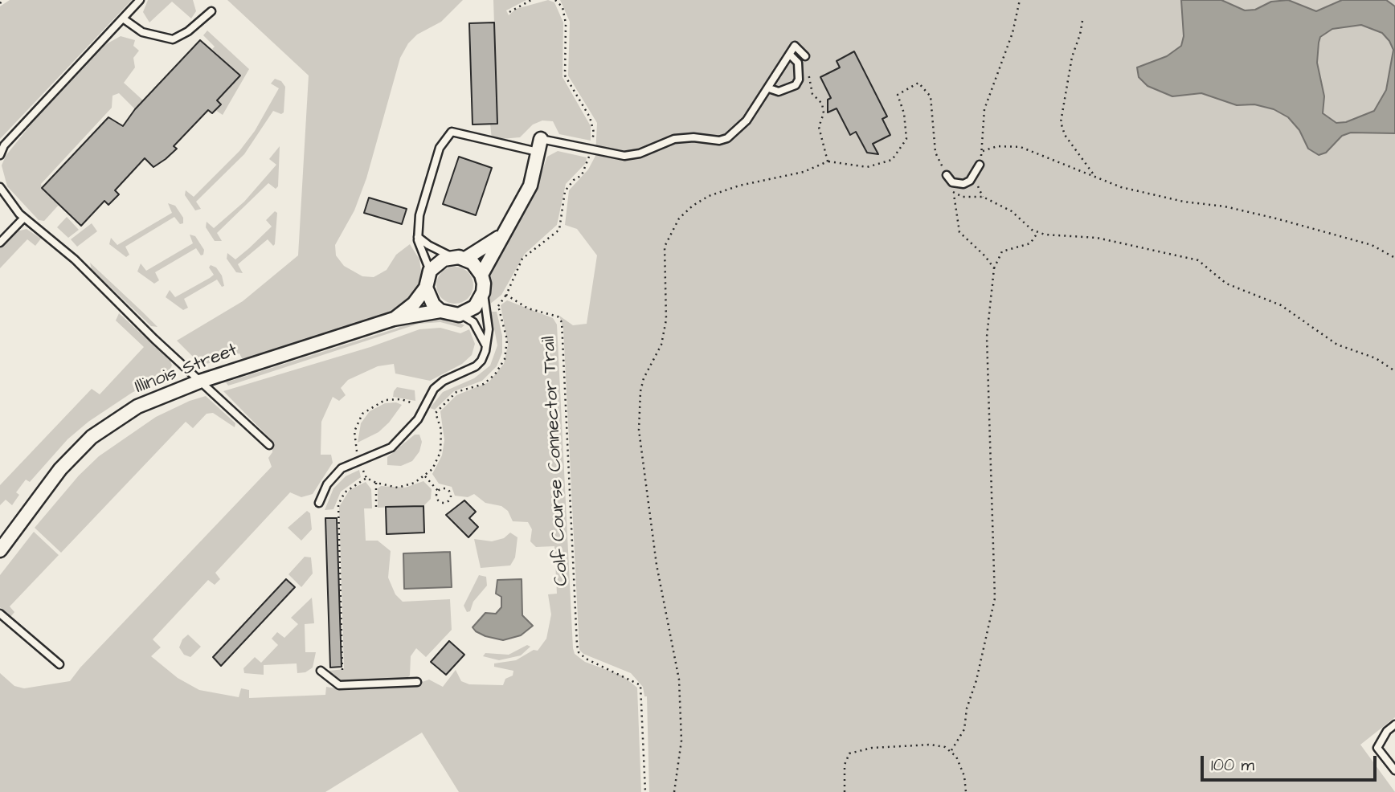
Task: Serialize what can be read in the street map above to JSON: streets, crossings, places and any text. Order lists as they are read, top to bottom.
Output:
{
  "streets": {
    "street": ["Illinois Street"],
    "path": ["Colf Course Connector Trail"]
  },
  "scale_bar": "100 m"
}
